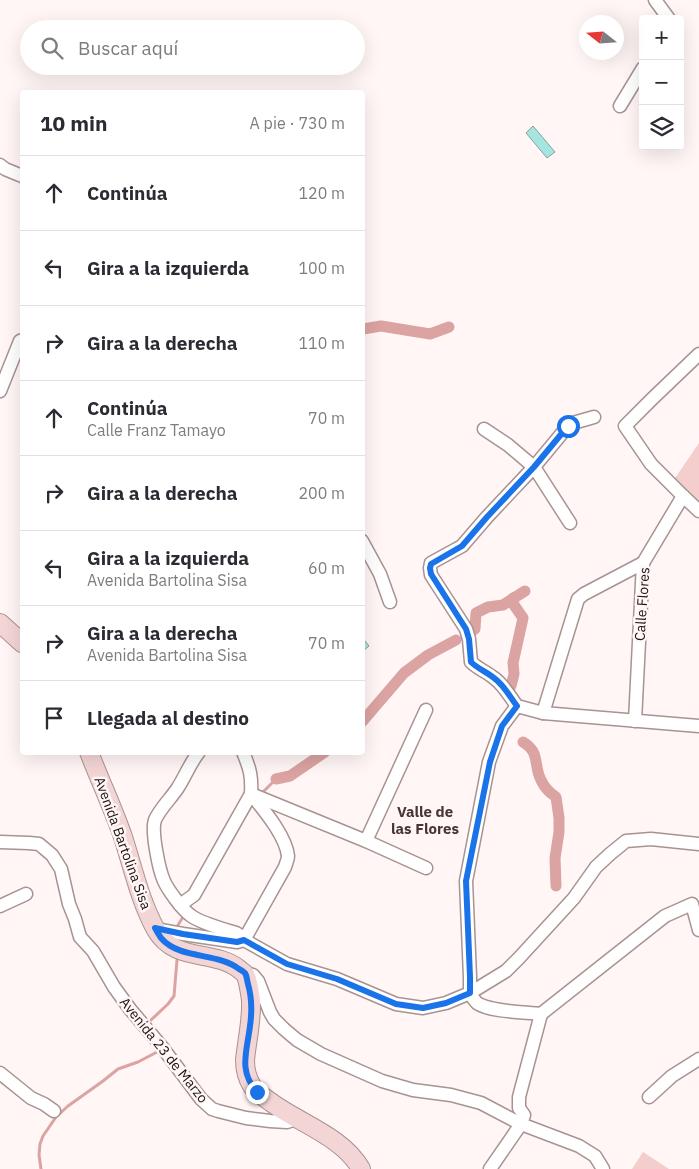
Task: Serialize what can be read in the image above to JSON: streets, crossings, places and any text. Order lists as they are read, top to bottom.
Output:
{
  "streets": {
    "street": ["Calle Flores", "Avenida Bartolina Sisa", "Avenida 23 de Marzo"]
  },
  "districts": ["Valle de las Flores"],
  "north": "left",
  "page": {
    "map_buttons": ["+", "−"],
    "search": "Buscar aquí",
    "heading": ["10 min", "A pie · 730 m"],
    "list": [
      ["Continúa", "120 m"],
      ["Gira a la izquierda", "100 m"],
      ["Gira a la derecha", "110 m"],
      ["Continúa", "Calle Franz Tamayo", "70 m"],
      ["Gira a la derecha", "200 m"],
      ["Gira a la izquierda", "Avenida Bartolina Sisa", "60 m"],
      ["Gira a la derecha", "Avenida Bartolina Sisa", "70 m"],
      "Llegada al destino"
    ]
  }
}
